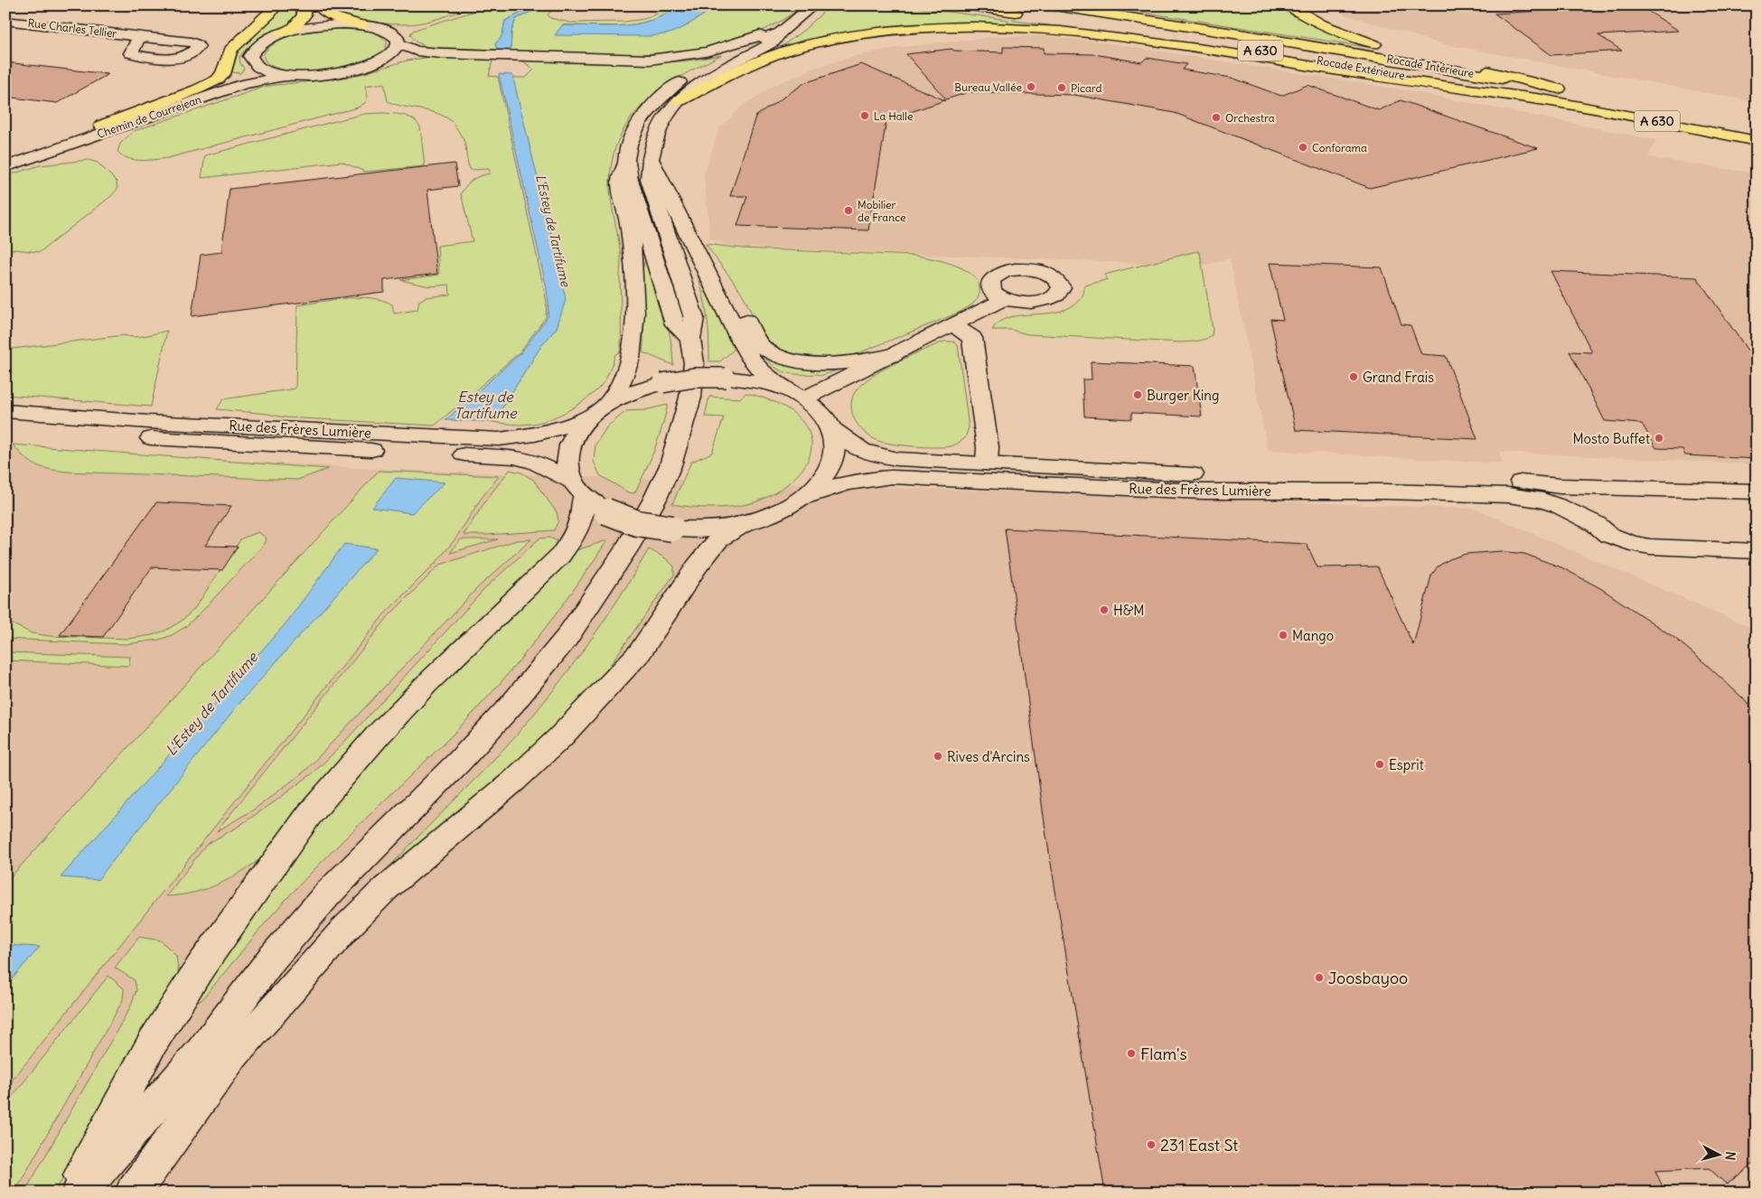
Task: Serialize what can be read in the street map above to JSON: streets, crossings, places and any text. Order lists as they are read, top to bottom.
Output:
{
  "streets": {
    "highway": ["A 630", "Rocade Intérieure", "Rocade Extérieure"],
    "main road": ["Rue Charles Tellier", "Chemin de Courrejean", "Rue des Frères Lumière"]
  },
  "crossings": [
    ["Rocade Intérieure", "Rocade Extérieure"]
  ],
  "water": ["L'Estey de Tartifume", "Estey de Tartifume"],
  "places": [
    "Bureau Vallée",
    "Picard",
    "La Halle",
    "Orchestra",
    "Conforama",
    "Mobilier de France",
    "Grand Frais",
    "Burger King",
    "Mosto Buffet",
    "H&M",
    "Mango",
    "Rives d'Arcins",
    "Esprit",
    "Joosbayoo",
    "Flam's",
    "231 East St"
  ],
  "north": "right"
}
